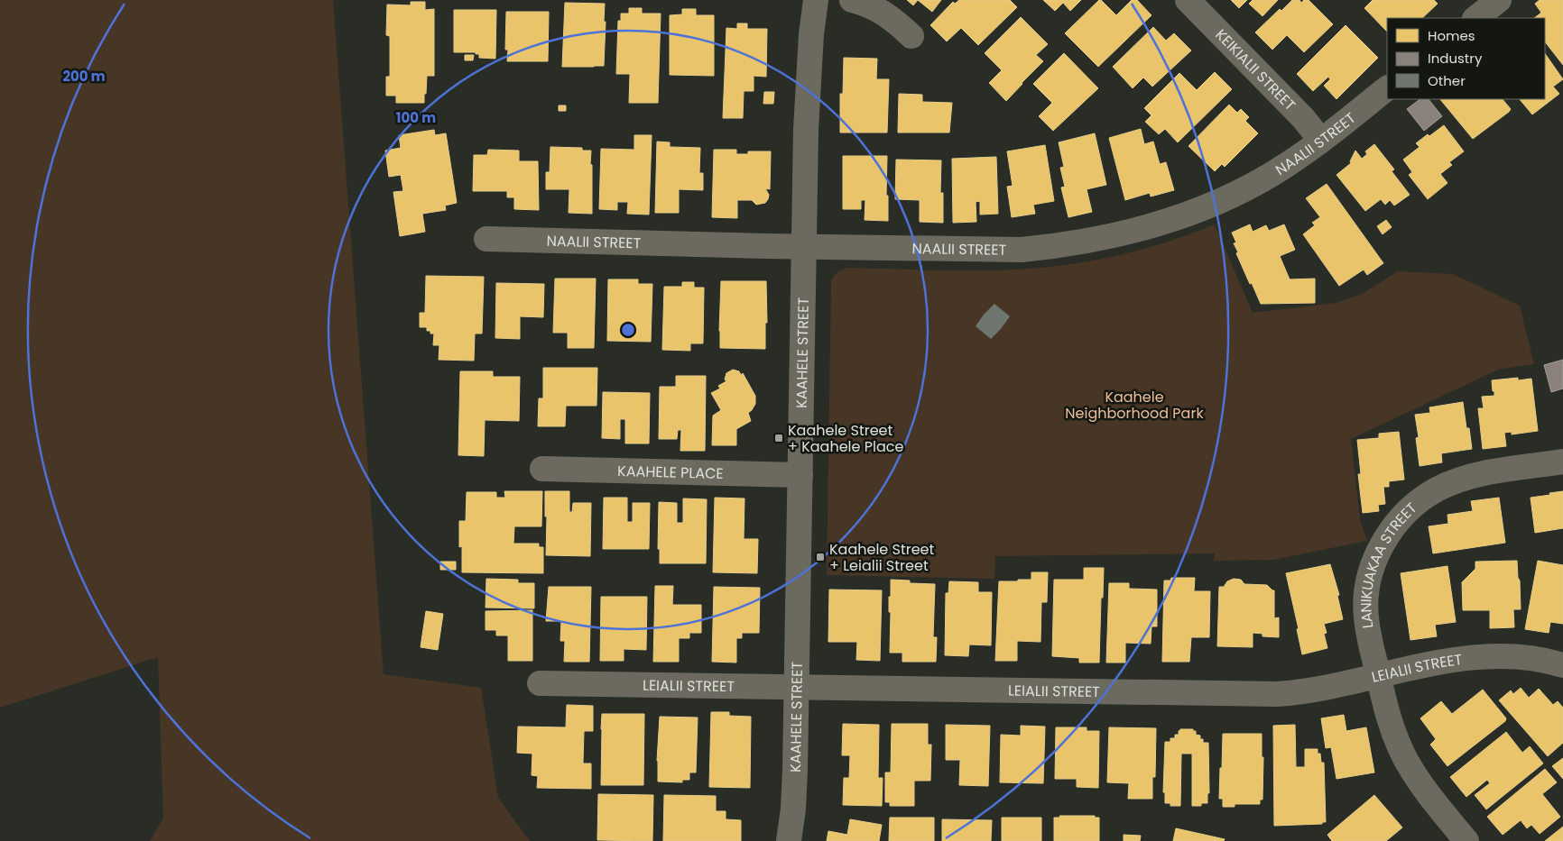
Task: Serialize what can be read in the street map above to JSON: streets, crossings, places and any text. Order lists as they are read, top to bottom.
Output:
{
  "streets": {
    "street": [
      "KEIKIALII STREET",
      "NAALII STREET",
      "KAAHELE STREET",
      "KAAHELE PLACE",
      "LANIKUAKAA STREET",
      "LEIALII STREET"
    ]
  },
  "crossings": [
    ["KEIKIALII STREET", "NAALII STREET"],
    ["NAALII STREET", "KAAHELE STREET"],
    ["KAAHELE STREET", "KAAHELE PLACE"],
    ["KAAHELE STREET", "LEIALII STREET"],
    ["LANIKUAKAA STREET", "LEIALII STREET"]
  ],
  "parks": ["Kaahele Neighborhood Park"],
  "places": {
    "transit": ["Kaahele Street + Kaahele Place", "Kaahele Street + Leialii Street"]
  },
  "legend": ["Homes", "Industry", "Other"],
  "rings": ["200 m", "100 m"]
}
